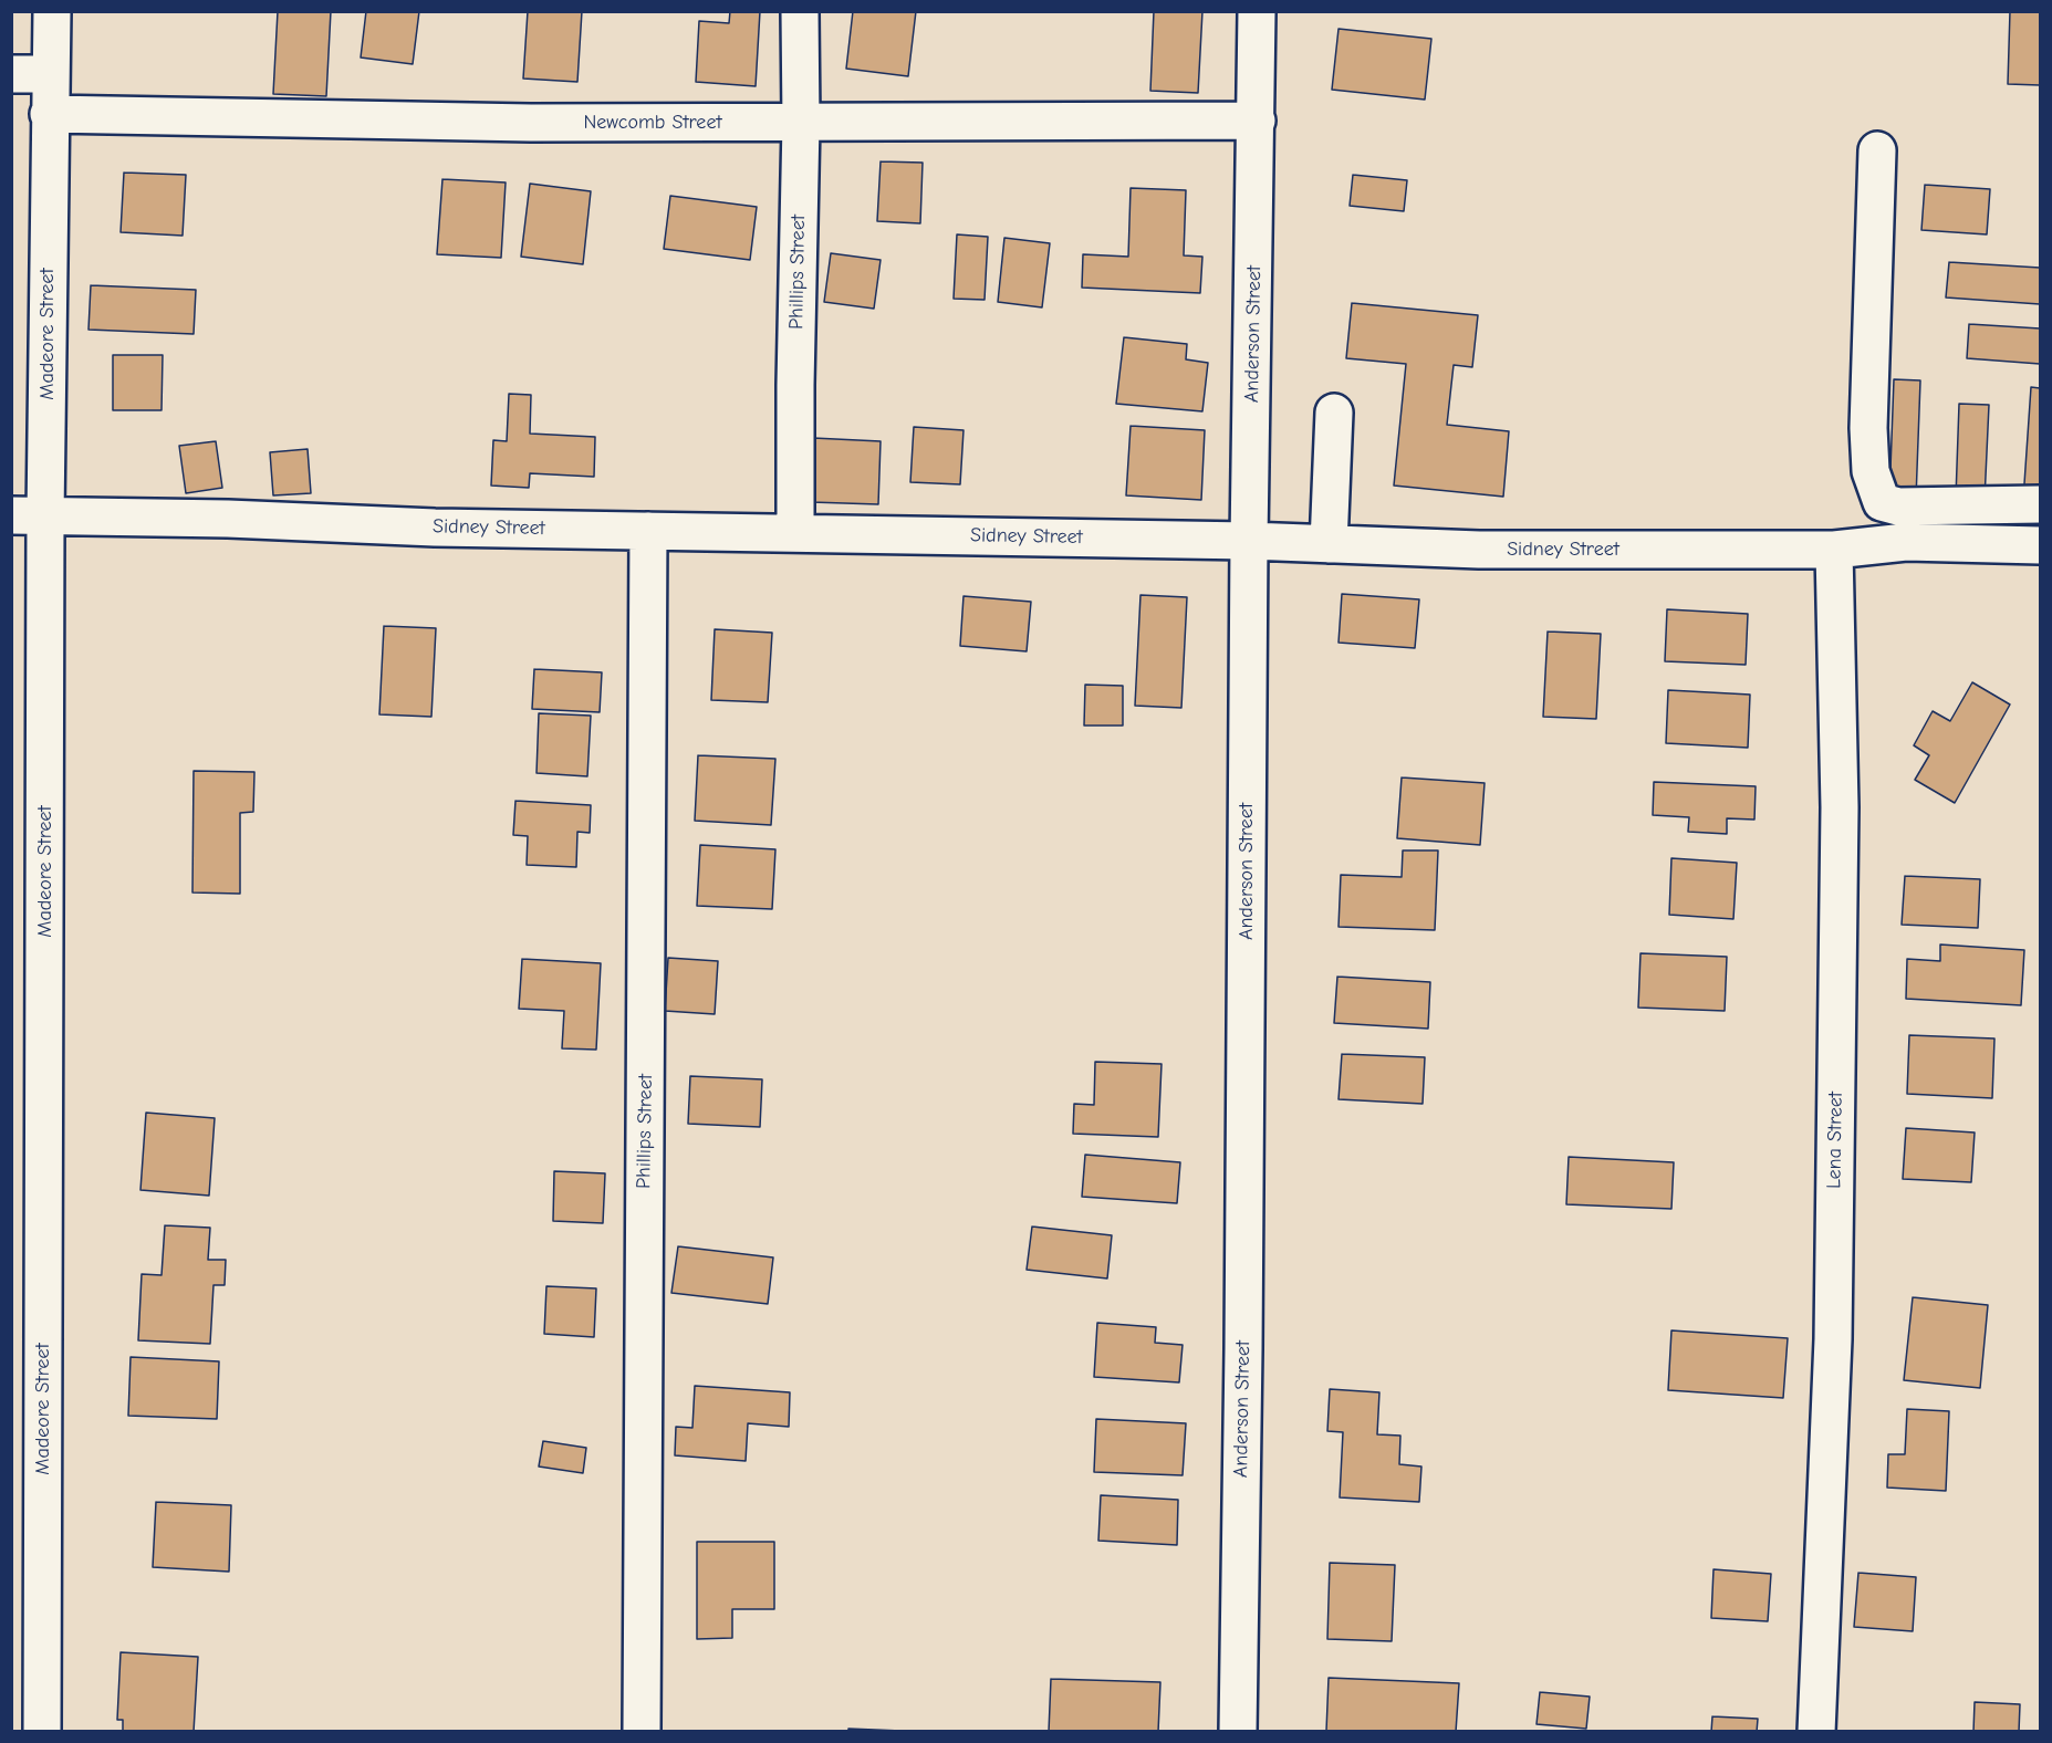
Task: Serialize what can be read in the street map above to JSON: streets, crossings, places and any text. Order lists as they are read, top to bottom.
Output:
{
  "streets": {
    "street": [
      "Newcomb Street",
      "Phillips Street",
      "Madeore Street",
      "Anderson Street",
      "Sidney Street",
      "Lena Street"
    ]
  },
  "crossings": [
    ["Newcomb Street", "Phillips Street"],
    ["Newcomb Street", "Madeore Street"],
    ["Newcomb Street", "Anderson Street"],
    ["Phillips Street", "Sidney Street"],
    ["Madeore Street", "Sidney Street"],
    ["Anderson Street", "Sidney Street"],
    ["Sidney Street", "Lena Street"]
  ]
}
